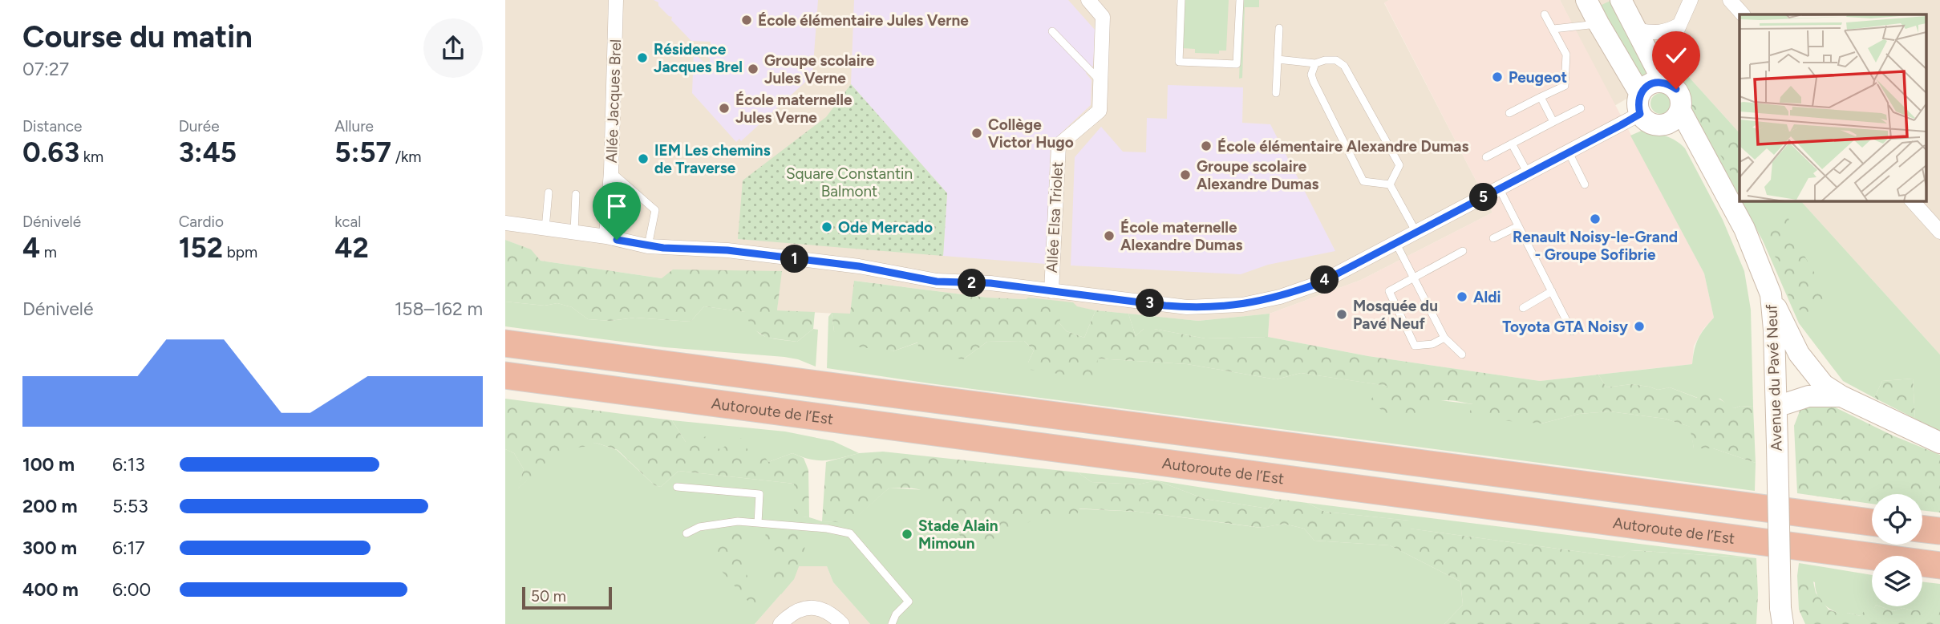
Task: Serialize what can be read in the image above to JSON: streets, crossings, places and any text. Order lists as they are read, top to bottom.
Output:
{
  "streets": {
    "highway": ["Autoroute de l’Est"],
    "main road": ["Avenue du Pavé Neuf"],
    "street": ["Allée Jacques Brel", "Allée Elsa Triolet"]
  },
  "parks": ["Square Constantin Balmont"],
  "places": [
    "École élémentaire Jules Verne",
    "Résidence Jacques Brel",
    "Groupe scolaire Jules Verne",
    "Peugeot",
    "École maternelle Jules Verne",
    "Collège Victor Hugo",
    "École élémentaire Alexandre Dumas",
    "IEM Les chemins de Traverse",
    "Groupe scolaire Alexandre Dumas",
    "Renault Noisy-le-Grand - Groupe Sofibrie",
    "Ode Mercado",
    "École maternelle Alexandre Dumas",
    "Aldi",
    "Mosquée du Pavé Neuf",
    "Toyota GTA Noisy",
    "Stade Alain Mimoun"
  ],
  "scale_bar": "50 m",
  "page": {
    "heading": ["Course du matin", "07:27"],
    "stats": [
      ["Distance", "0.63 km"],
      ["Durée", "3:45"],
      ["Allure", "5:57 /km"],
      ["Dénivelé", "4 m"],
      ["Cardio", "152 bpm"],
      ["kcal", "42"]
    ],
    "pins": [
      "5",
      "1",
      "4",
      "2",
      "3"
    ],
    "chart": ["Dénivelé", "158–162 m"],
    "list": [
      {
        "name": "100 m",
        "note": "6:13"
      },
      {
        "name": "200 m",
        "note": "5:53"
      },
      {
        "name": "300 m",
        "note": "6:17"
      },
      {
        "name": "400 m",
        "note": "6:00"
      }
    ],
    "scale": "50 m"
  }
}
